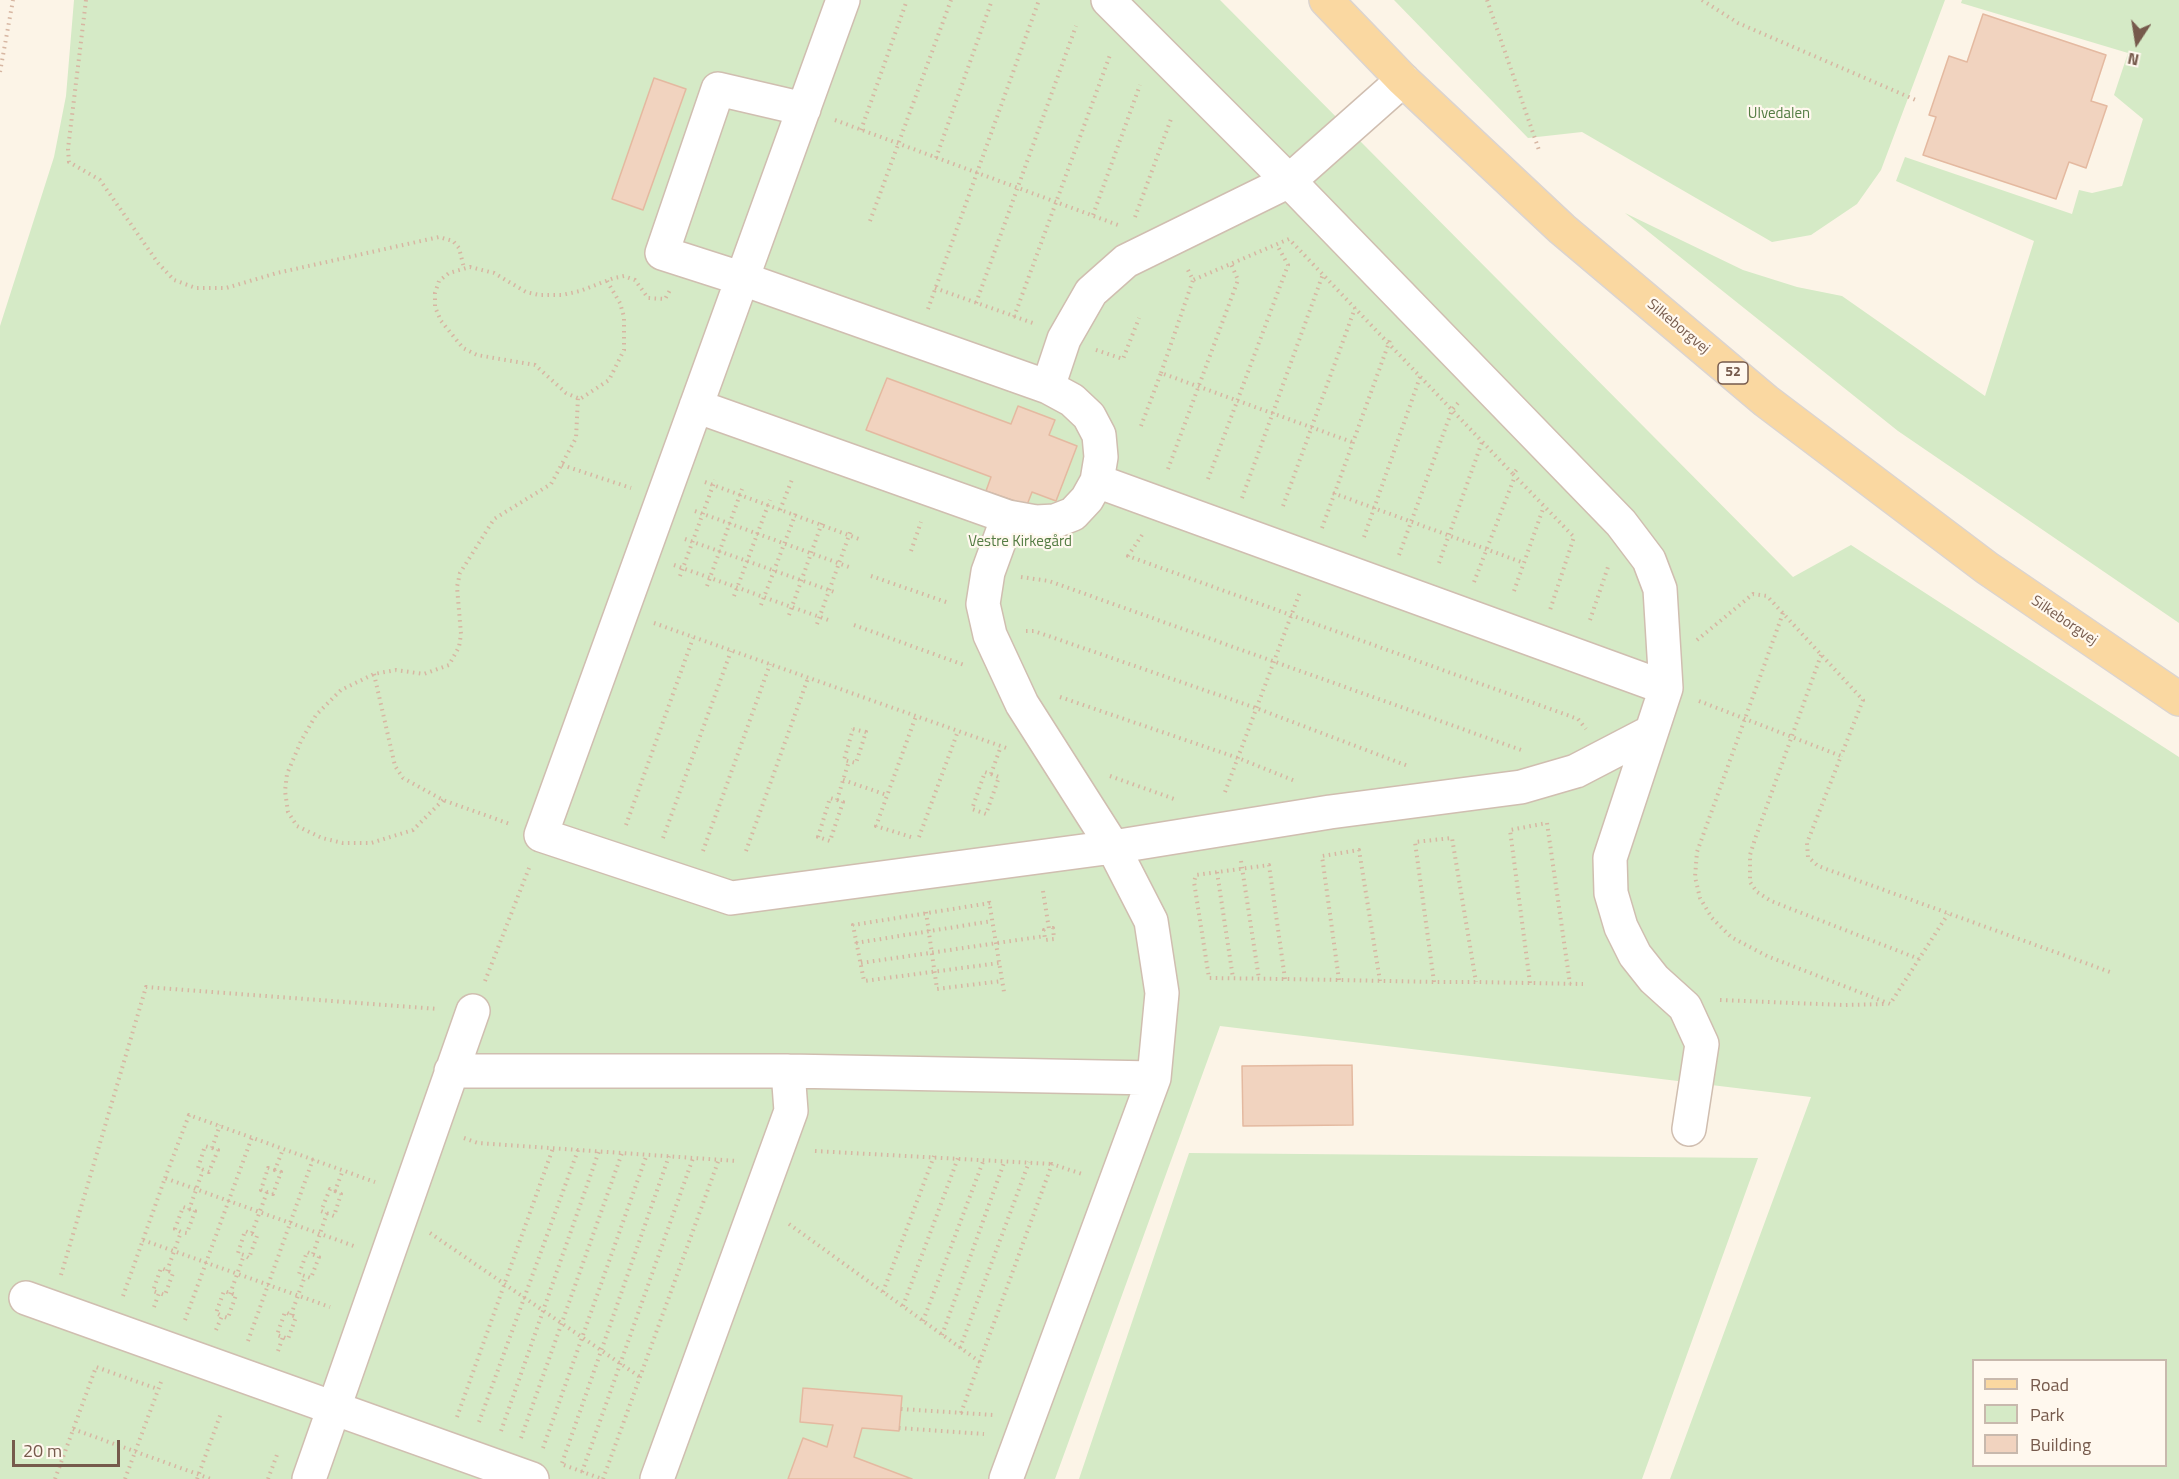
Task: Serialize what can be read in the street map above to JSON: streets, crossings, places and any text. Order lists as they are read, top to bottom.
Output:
{
  "streets": {
    "main road": ["Silkeborgvej", "52"]
  },
  "parks": ["Ulvedalen", "Vestre Kirkegård"],
  "legend": ["Road", "Park", "Building"],
  "scale_bar": "20 m",
  "north": "bottom"
}
